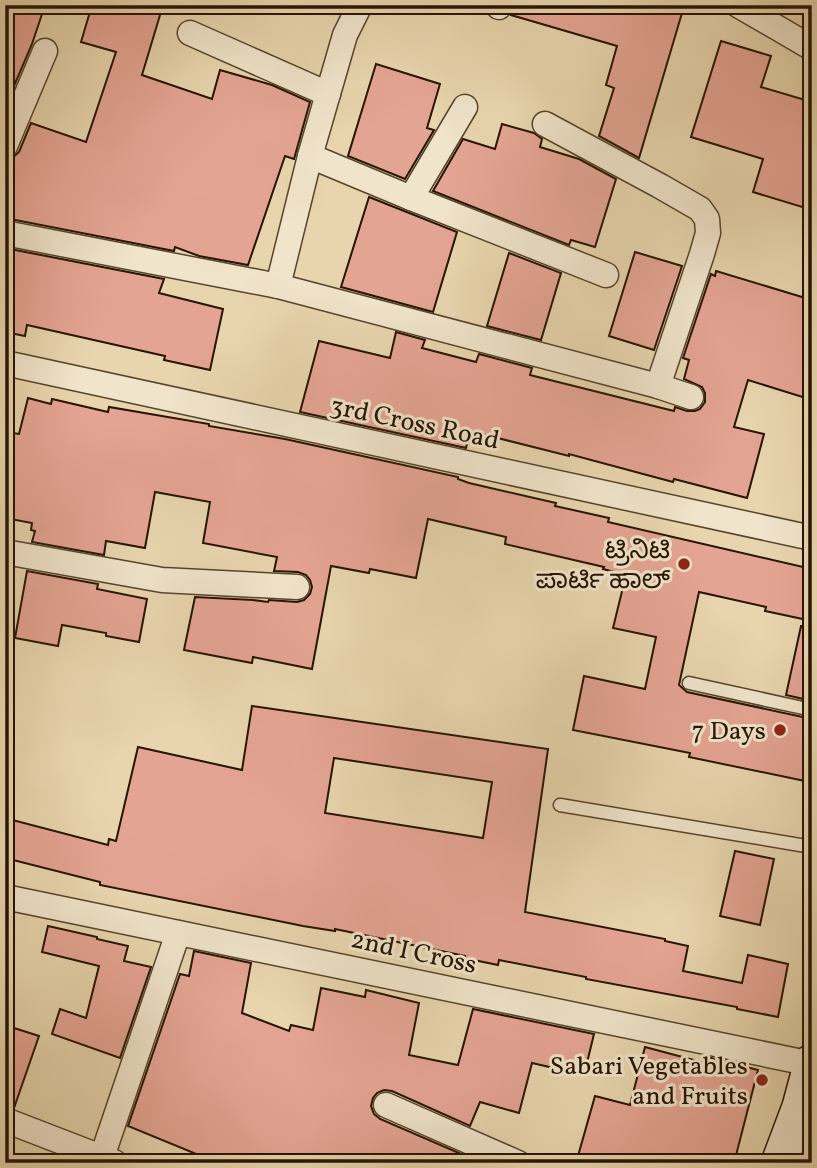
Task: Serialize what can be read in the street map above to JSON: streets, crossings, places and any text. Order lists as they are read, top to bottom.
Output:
{
  "streets": {
    "street": ["3rd Cross Road", "2nd I Cross"]
  },
  "places": ["ಟ್ರಿನಿಟಿ ಪಾರ್ಟಿ ಹಾಲ್", "7 Days", "Sabari Vegetables and Fruits"]
}
